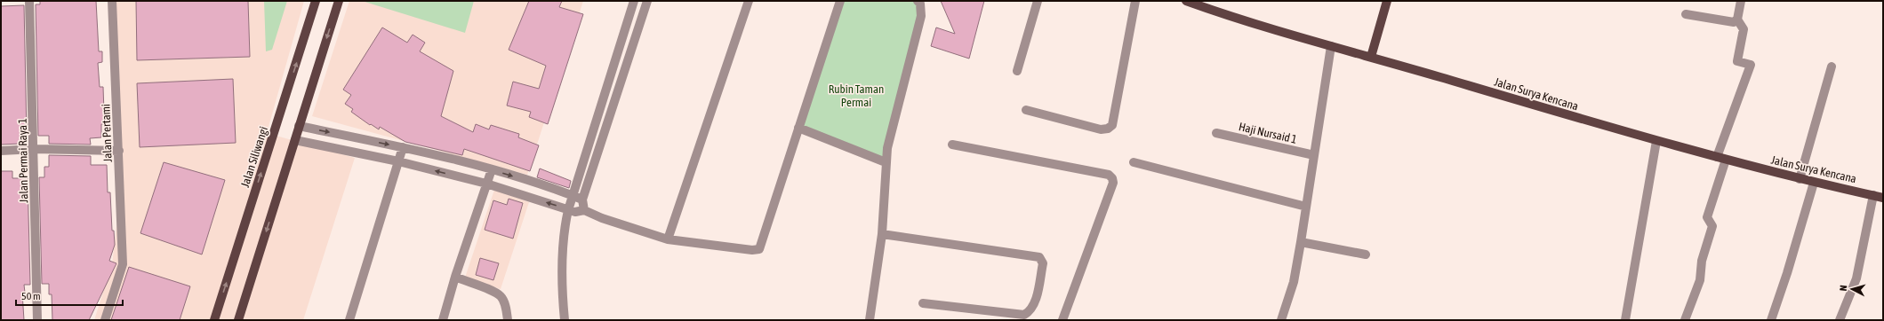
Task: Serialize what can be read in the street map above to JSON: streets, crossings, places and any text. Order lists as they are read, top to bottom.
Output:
{
  "streets": {
    "main road": ["Jalan Surya Kencana", "Jalan Siliwangi"],
    "street": ["Jalan Pertami", "Haji Nursaid 1", "Jalan Permai Raya 1"]
  },
  "parks": ["Rubin Taman Permai"],
  "scale_bar": "50 m",
  "north": "left"
}
